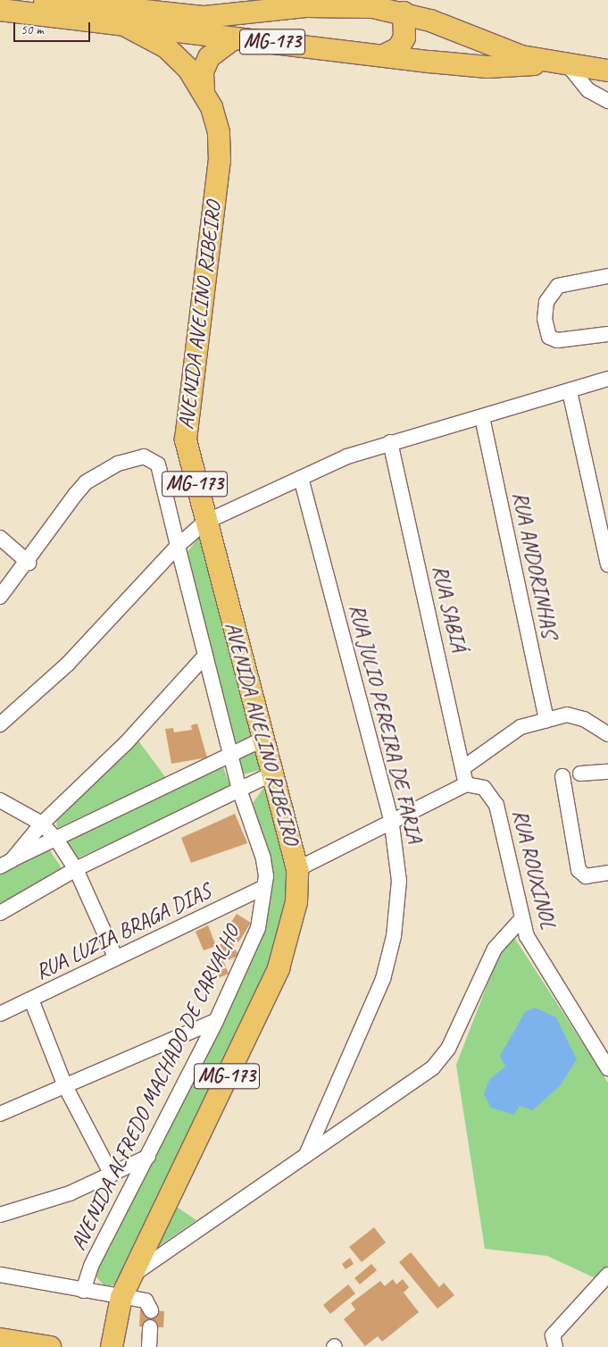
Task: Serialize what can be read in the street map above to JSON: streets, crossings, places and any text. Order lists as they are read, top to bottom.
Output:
{
  "streets": {
    "highway": ["MG-173", "AVENIDA AVELINO RIBEIRO"],
    "street": [
      "RUA ANDORINHAS",
      "RUA SABIÁ",
      "RUA JULIO PEREIRA DE FARIA",
      "RUA ROUXINOL",
      "RUA LUZIA BRAGA DIAS",
      "AVENIDA ALFREDO MACHADO DE CARVALHO"
    ]
  },
  "crossings": [
    ["MG-173", "AVENIDA AVELINO RIBEIRO"],
    ["RUA SABIÁ", "RUA ROUXINOL"],
    ["RUA LUZIA BRAGA DIAS", "AVENIDA ALFREDO MACHADO DE CARVALHO"]
  ],
  "scale_bar": "50 m"
}
